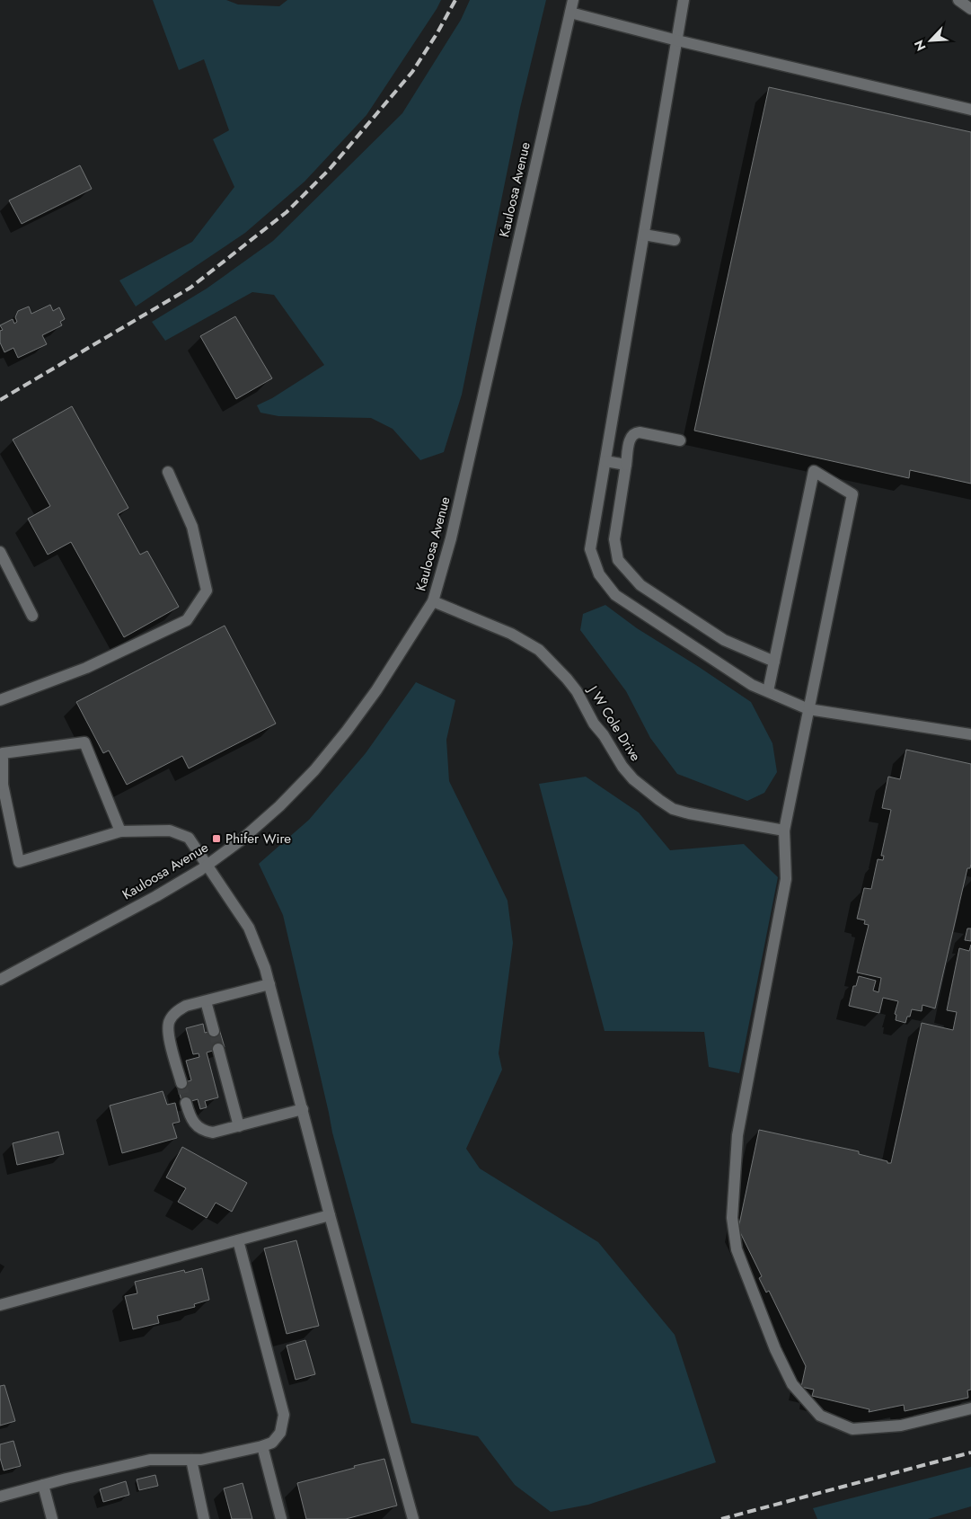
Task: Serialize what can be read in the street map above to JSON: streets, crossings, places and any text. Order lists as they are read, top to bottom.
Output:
{
  "streets": {
    "street": ["Kauloosa Avenue", "J W Cole Drive"]
  },
  "crossings": [
    ["Kauloosa Avenue", "J W Cole Drive"]
  ],
  "places": {
    "transit": ["Phifer Wire"]
  },
  "north": "bottom left"
}
